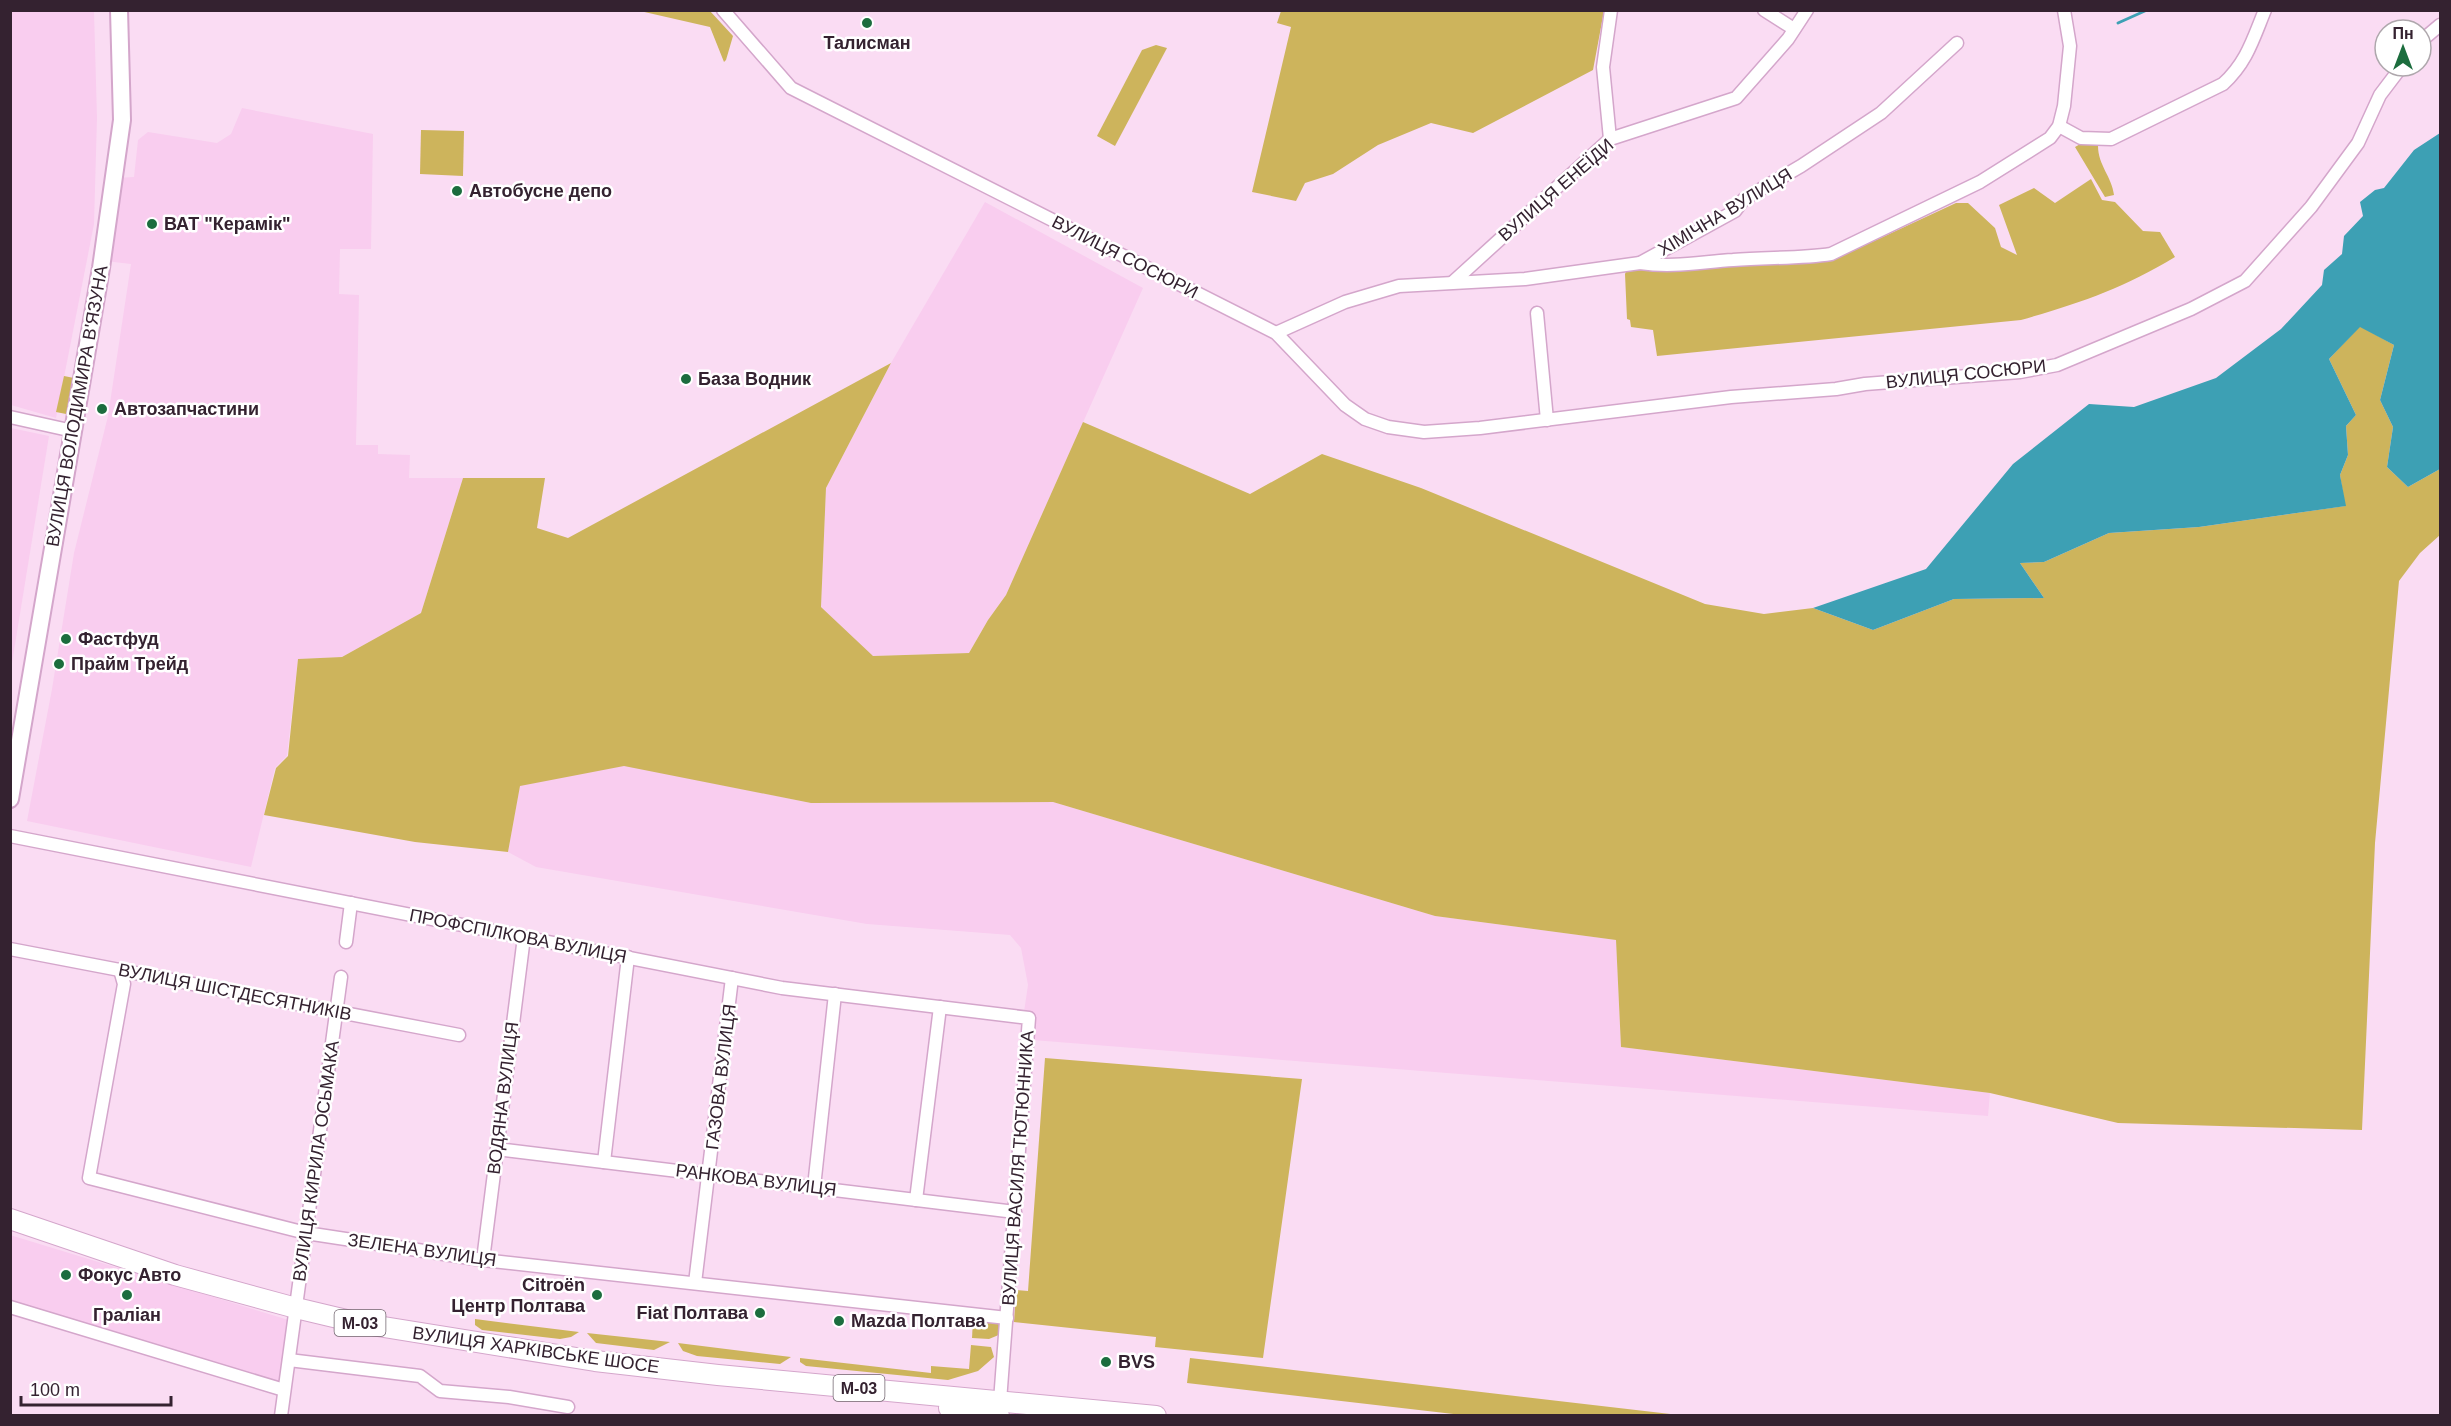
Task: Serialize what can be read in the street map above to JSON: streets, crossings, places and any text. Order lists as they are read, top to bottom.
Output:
{
  "streets": {
    "highway": ["М-03", "ВУЛИЦЯ ХАРКІВСЬКЕ ШОСЕ"],
    "main road": ["ВУЛИЦЯ ВОЛОДИМИРА В'ЯЗУНА"],
    "street": [
      "ВУЛИЦЯ ЕНЕЇДИ",
      "ХІМІЧНА ВУЛИЦЯ",
      "ВУЛИЦЯ СОСЮРИ",
      "ПРОФСПІЛКОВА ВУЛИЦЯ",
      "ВУЛИЦЯ ШІСТДЕСЯТНИКІВ",
      "ГАЗОВА ВУЛИЦЯ",
      "ВОДЯНА ВУЛИЦЯ",
      "ВУЛИЦЯ КИРИЛА ОСЬМАКА",
      "ВУЛИЦЯ ВАСИЛЯ ТЮТЮННИКА",
      "РАНКОВА ВУЛИЦЯ",
      "ЗЕЛЕНА ВУЛИЦЯ"
    ]
  },
  "crossings": [
    ["ВУЛИЦЯ ЕНЕЇДИ", "ХІМІЧНА ВУЛИЦЯ"],
    ["ХІМІЧНА ВУЛИЦЯ", "ВУЛИЦЯ СОСЮРИ"],
    ["ПРОФСПІЛКОВА ВУЛИЦЯ", "ГАЗОВА ВУЛИЦЯ"],
    ["ПРОФСПІЛКОВА ВУЛИЦЯ", "ВОДЯНА ВУЛИЦЯ"],
    ["ПРОФСПІЛКОВА ВУЛИЦЯ", "ВУЛИЦЯ ВАСИЛЯ ТЮТЮННИКА"],
    ["ВУЛИЦЯ ШІСТДЕСЯТНИКІВ", "ВУЛИЦЯ КИРИЛА ОСЬМАКА"],
    ["ВУЛИЦЯ ШІСТДЕСЯТНИКІВ", "ЗЕЛЕНА ВУЛИЦЯ"],
    ["ГАЗОВА ВУЛИЦЯ", "РАНКОВА ВУЛИЦЯ"],
    ["ГАЗОВА ВУЛИЦЯ", "ЗЕЛЕНА ВУЛИЦЯ"],
    ["ВОДЯНА ВУЛИЦЯ", "РАНКОВА ВУЛИЦЯ"],
    ["ВОДЯНА ВУЛИЦЯ", "ЗЕЛЕНА ВУЛИЦЯ"],
    ["ВУЛИЦЯ КИРИЛА ОСЬМАКА", "ЗЕЛЕНА ВУЛИЦЯ"],
    ["ВУЛИЦЯ КИРИЛА ОСЬМАКА", "ВУЛИЦЯ ХАРКІВСЬКЕ ШОСЕ"],
    ["ВУЛИЦЯ ВАСИЛЯ ТЮТЮННИКА", "РАНКОВА ВУЛИЦЯ"],
    ["ВУЛИЦЯ ВАСИЛЯ ТЮТЮННИКА", "ЗЕЛЕНА ВУЛИЦЯ"],
    ["ВУЛИЦЯ ВАСИЛЯ ТЮТЮННИКА", "ВУЛИЦЯ ХАРКІВСЬКЕ ШОСЕ"]
  ],
  "places": [
    "Талисман",
    "Автобусне депо",
    "ВАТ \"Керамік\"",
    "База Водник",
    "Автозапчастини",
    "Фастфуд",
    "Прайм Трейд",
    "Фокус Авто",
    "Граліан",
    "Citroën Центр Полтава",
    "Fiat Полтава",
    "Mazda Полтава",
    "BVS"
  ],
  "scale_bar": "100 m",
  "north": "top"
}
